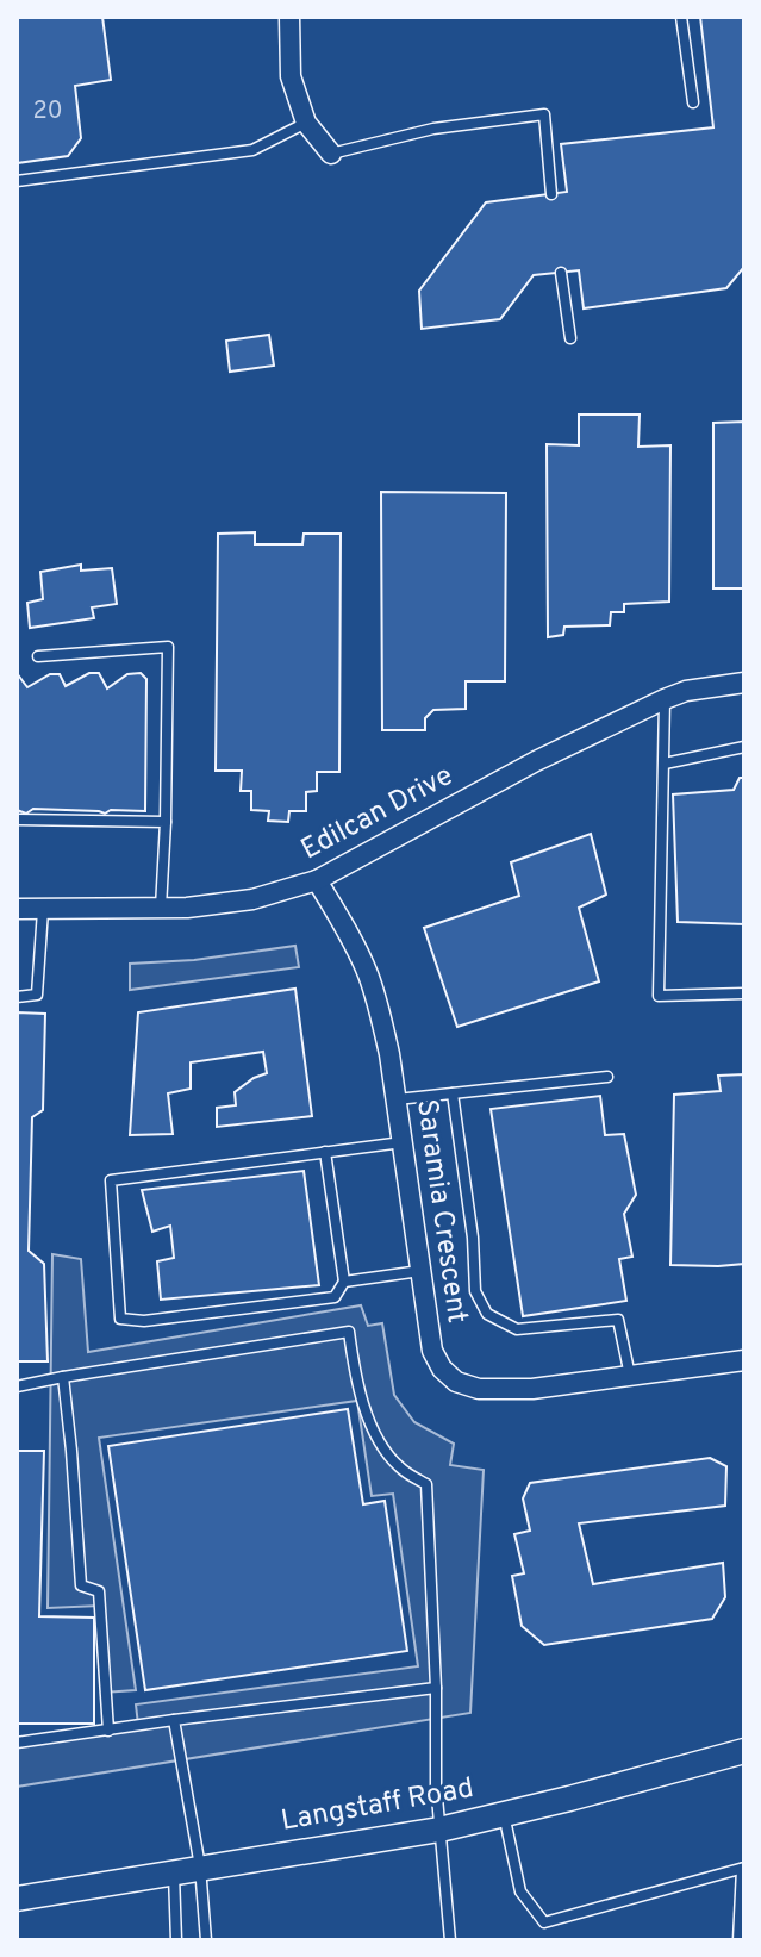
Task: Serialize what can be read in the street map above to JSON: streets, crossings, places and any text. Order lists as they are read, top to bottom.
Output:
{
  "streets": {
    "street": ["Edilcan Drive", "Saramia Crescent", "Langstaff Road"]
  },
  "crossings": [
    ["Edilcan Drive", "Saramia Crescent"]
  ],
  "house_numbers": ["20"]
}
